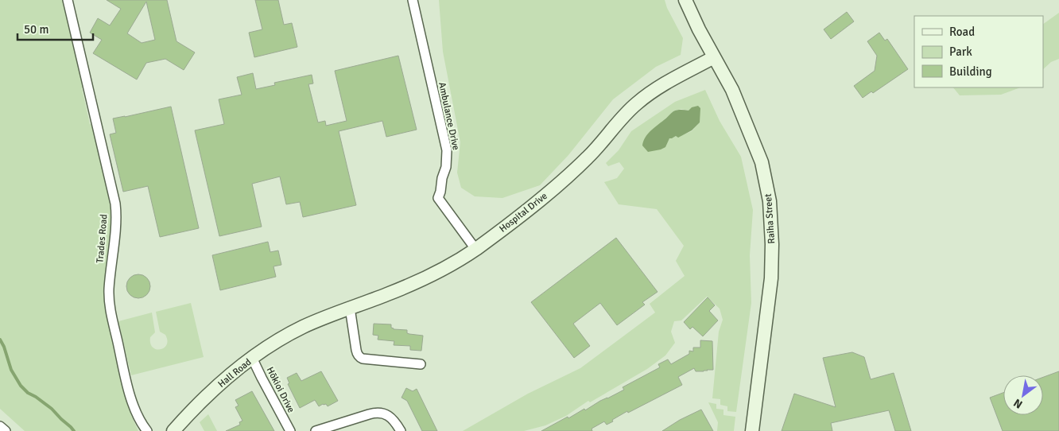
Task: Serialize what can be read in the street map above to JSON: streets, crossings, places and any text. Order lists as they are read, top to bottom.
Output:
{
  "streets": {
    "street": [
      "Ambulance Drive",
      "Hospital Drive",
      "Raiha Street",
      "Trades Road",
      "Hall Road",
      "Hōkioi Drive"
    ]
  },
  "crossings": [
    ["Ambulance Drive", "Hospital Drive"],
    ["Hospital Drive", "Raiha Street"],
    ["Hospital Drive", "Hall Road"],
    ["Hall Road", "Hōkioi Drive"]
  ],
  "legend": ["Road", "Park", "Building"],
  "scale_bar": "50 m",
  "north": "bottom left"
}
